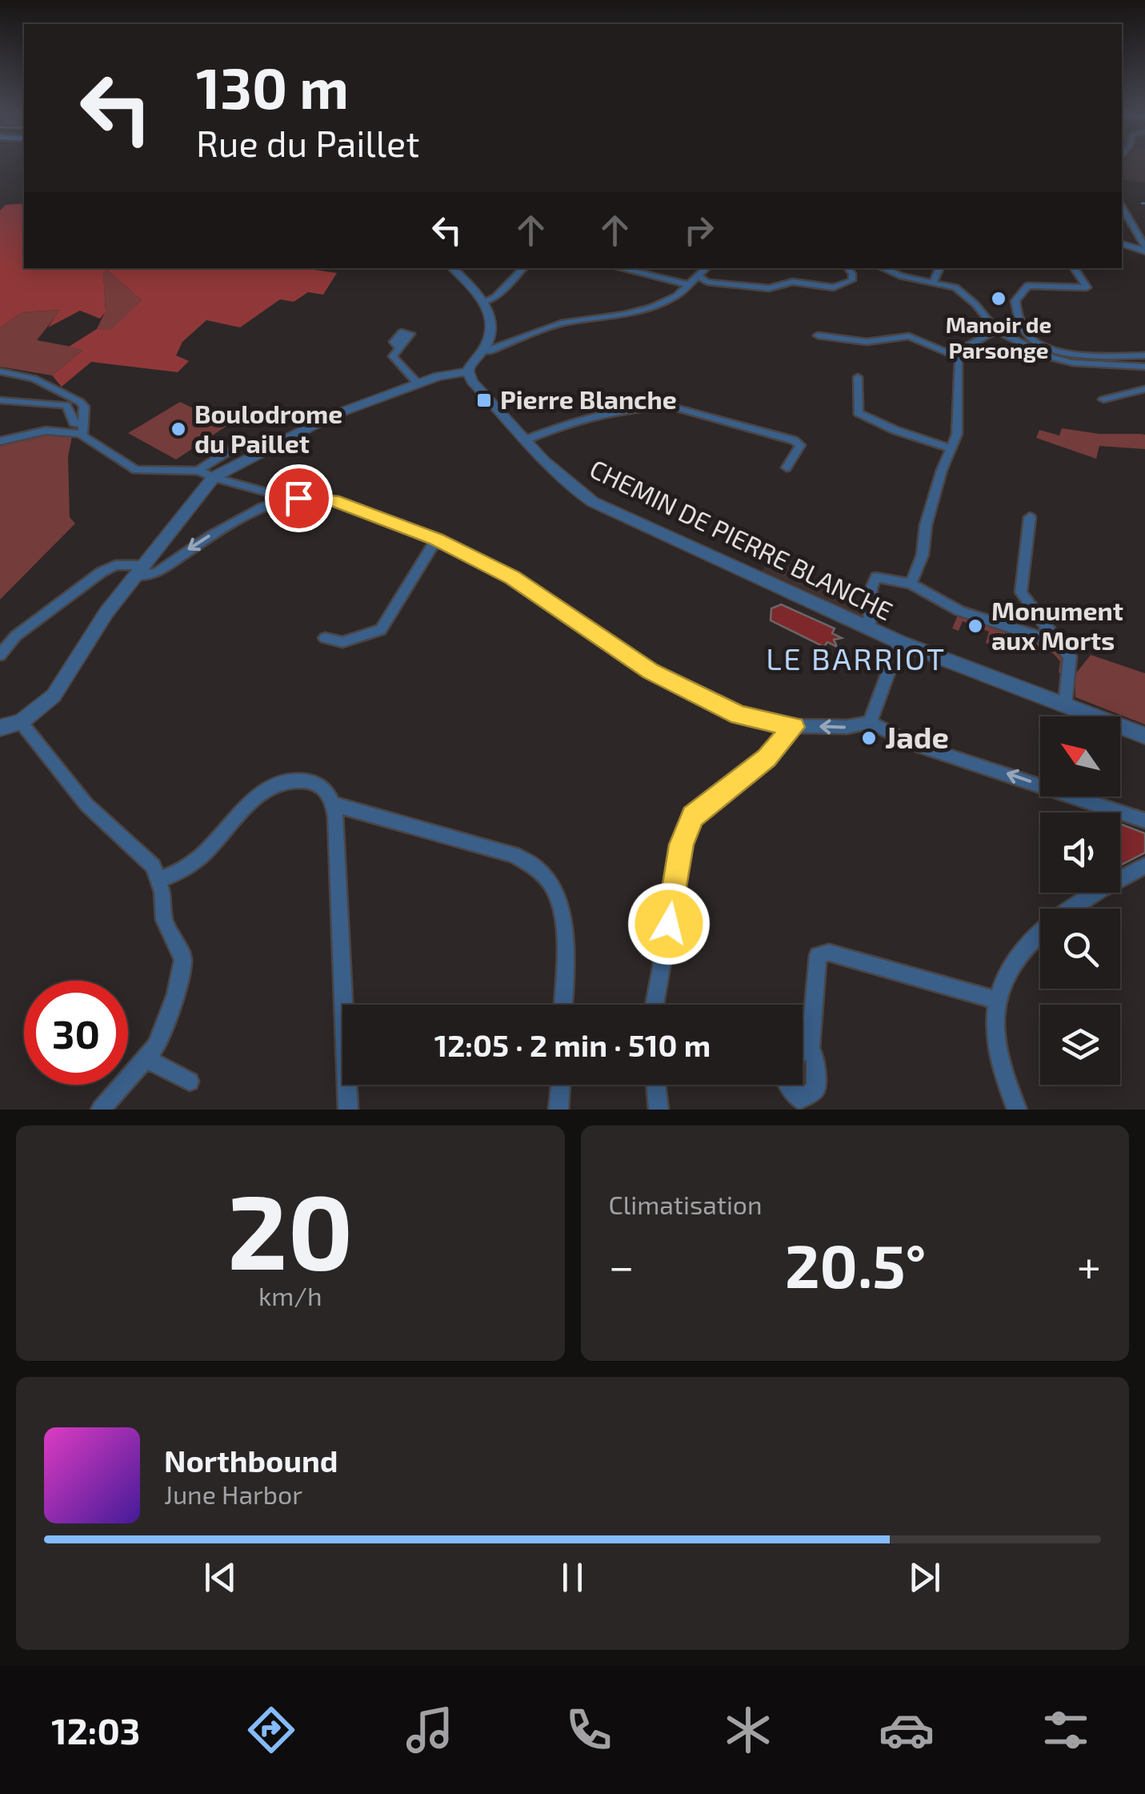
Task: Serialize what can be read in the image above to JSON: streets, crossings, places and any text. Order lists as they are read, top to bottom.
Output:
{
  "streets": {
    "street": ["CHEMIN DE PIERRE BLANCHE"]
  },
  "districts": ["LE BARRIOT"],
  "places": {
    "other": [
      "Manoir de Parsonge",
      "Boulodrome du Paillet",
      "Monument aux Morts",
      "Jade"
    ],
    "transit": ["Pierre Blanche"]
  },
  "north": "top left",
  "page": {
    "turn": ["130 m", "Rue du Paillet"],
    "limit": "30",
    "trip": "12:05 · 2 min · 510 m",
    "tile": [
      ["20", "km/h"],
      "Climatisation"
    ],
    "heat": ["−", "20.5°", "+"],
    "song": ["Northbound", "June Harbor"],
    "tabs": "12:03"
  }
}
